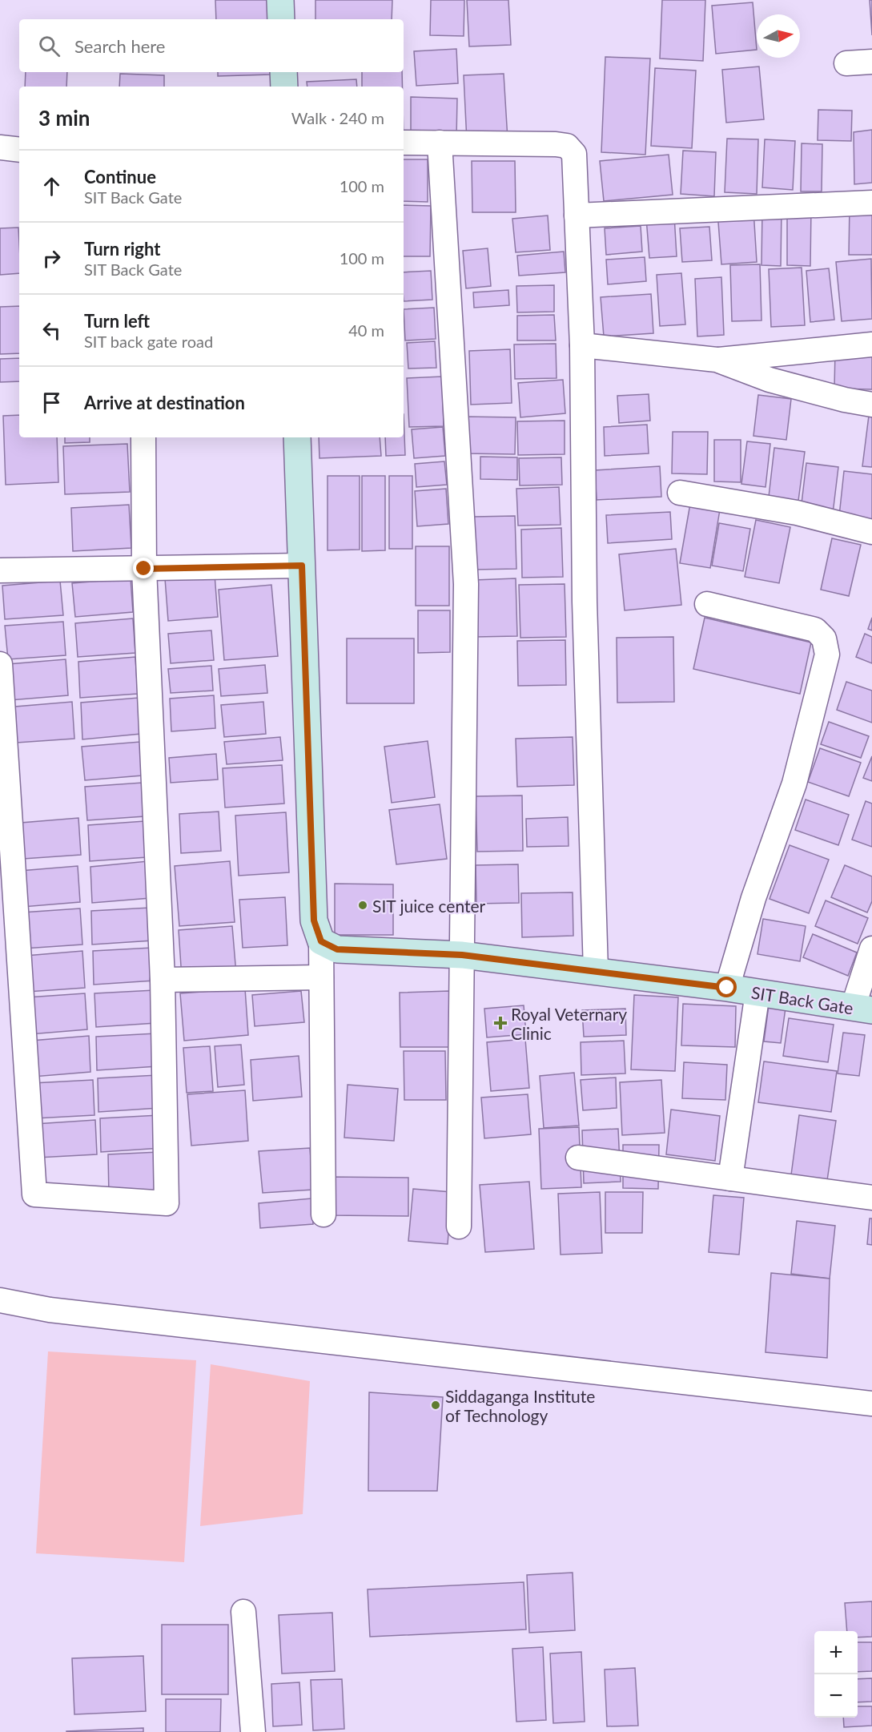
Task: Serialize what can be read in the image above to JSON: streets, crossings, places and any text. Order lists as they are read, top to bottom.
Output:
{
  "streets": {
    "street": ["SIT Back Gate"]
  },
  "places": {
    "other": ["SIT juice center", "Siddaganga Institute of Technology"],
    "health": ["Royal Veternary Clinic"]
  },
  "north": "right",
  "page": {
    "search": "Search here",
    "heading": ["3 min", "Walk · 240 m"],
    "list": [
      ["Continue", "SIT Back Gate", "100 m"],
      ["Turn right", "SIT Back Gate", "100 m"],
      ["Turn left", "SIT back gate road", "40 m"],
      "Arrive at destination"
    ],
    "map_buttons": ["+", "−"]
  }
}
